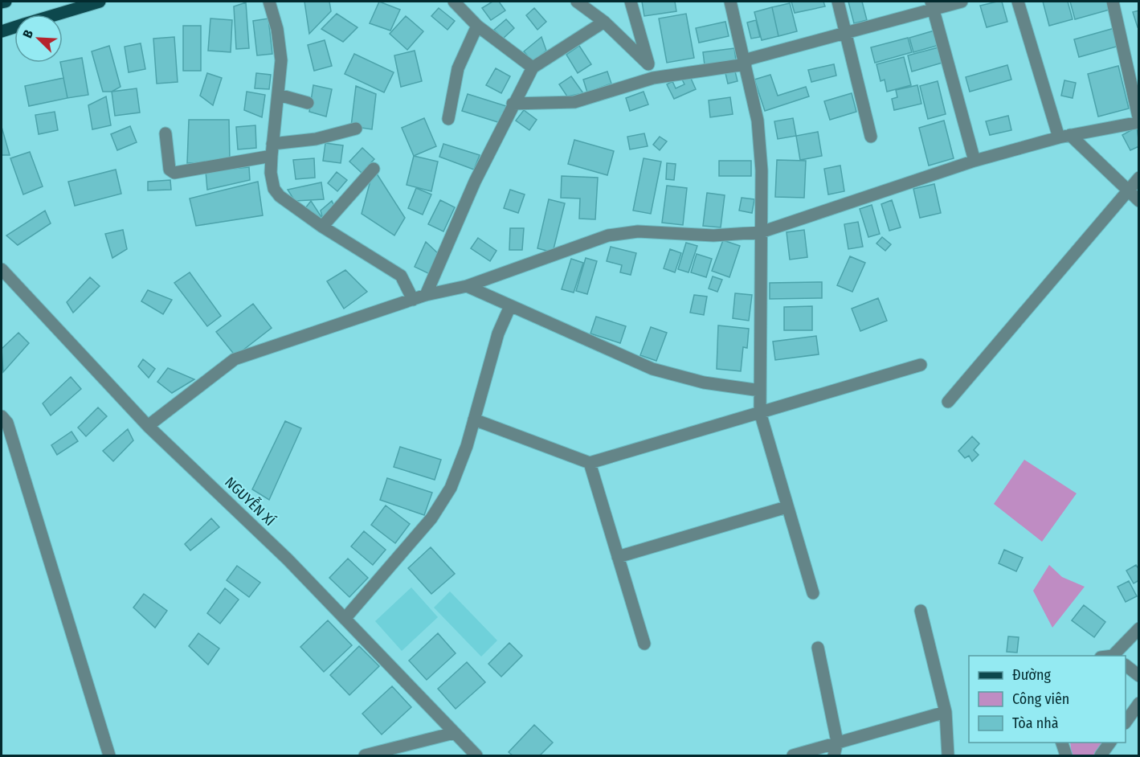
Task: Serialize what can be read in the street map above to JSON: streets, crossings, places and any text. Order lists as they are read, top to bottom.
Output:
{
  "streets": {
    "street": ["NGUYỄN XÍ"]
  },
  "legend": ["Đường", "Công viên", "Tòa nhà"],
  "north": "top left"
}
